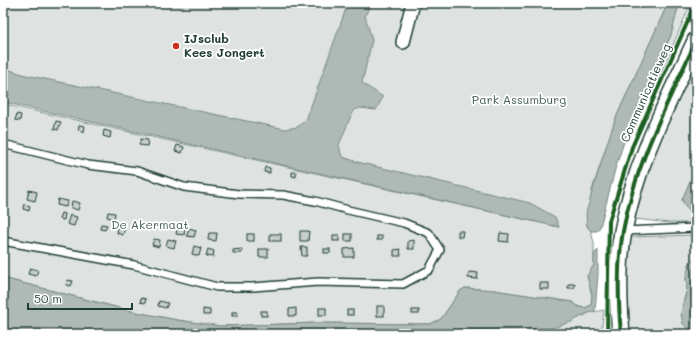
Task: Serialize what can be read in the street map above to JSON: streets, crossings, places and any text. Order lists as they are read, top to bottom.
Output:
{
  "streets": {
    "street": ["Communicatieweg"]
  },
  "parks": ["Park Assumburg", "De Akermaat"],
  "places": ["IJsclub Kees Jongert"],
  "scale_bar": "50 m"
}
